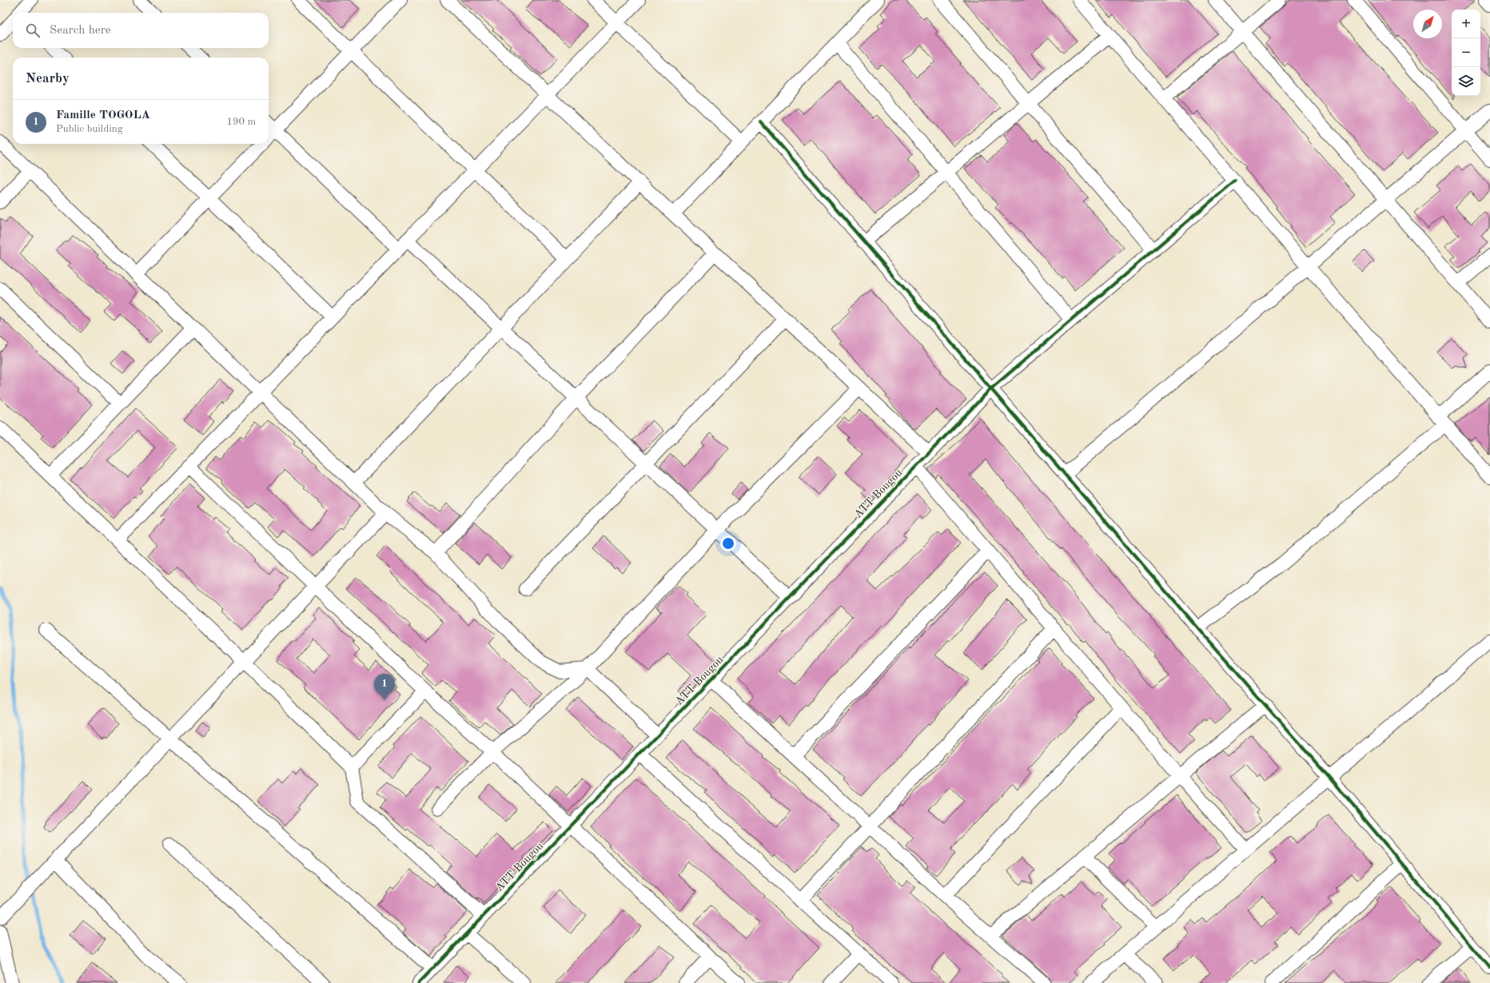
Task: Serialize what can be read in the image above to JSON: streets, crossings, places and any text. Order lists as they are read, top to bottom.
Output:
{
  "streets": {
    "street": ["ATT Bougou"]
  },
  "north": "top right",
  "page": {
    "map_buttons": ["+", "−"],
    "search": "Search here",
    "heading": "Nearby",
    "list": [
      {
        "mark": "1",
        "name": "Famille TOGOLA",
        "note": "Public building",
        "value": "190 m"
      }
    ],
    "pins": "1"
  }
}
